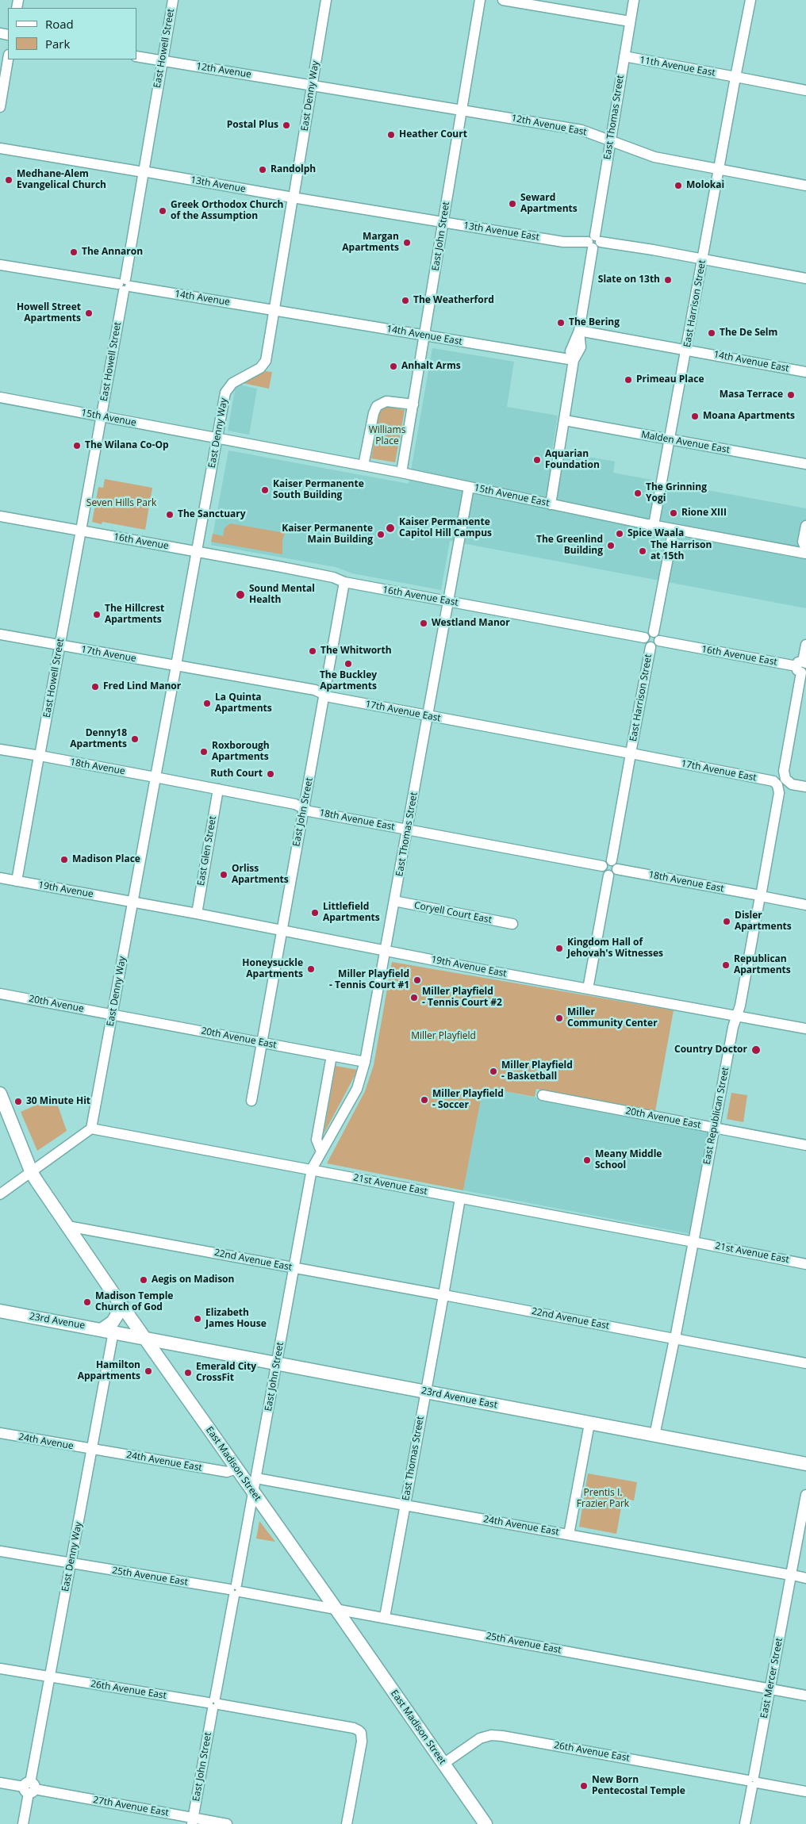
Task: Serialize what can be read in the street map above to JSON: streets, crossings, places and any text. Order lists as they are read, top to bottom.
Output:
{
  "streets": {
    "main road": ["23rd Avenue", "23rd Avenue East", "East Madison Street"],
    "street": [
      "East Howell Street",
      "11th Avenue East",
      "12th Avenue",
      "East Denny Way",
      "East Thomas Street",
      "12th Avenue East",
      "13th Avenue",
      "13th Avenue East",
      "East John Street",
      "14th Avenue",
      "East Harrison Street",
      "14th Avenue East",
      "15th Avenue",
      "Malden Avenue East",
      "15th Avenue East",
      "16th Avenue",
      "16th Avenue East",
      "17th Avenue",
      "17th Avenue East",
      "18th Avenue",
      "18th Avenue East",
      "East Glen Street",
      "19th Avenue",
      "Coryell Court East",
      "19th Avenue East",
      "20th Avenue",
      "20th Avenue East",
      "East Republican Street",
      "21st Avenue East",
      "22nd Avenue East",
      "24th Avenue",
      "24th Avenue East",
      "25th Avenue East",
      "East Mercer Street",
      "26th Avenue East",
      "27th Avenue East"
    ]
  },
  "crossings": [
    ["East Howell Street", "12th Avenue"],
    ["East Howell Street", "13th Avenue"],
    ["East Howell Street", "14th Avenue"],
    ["East Howell Street", "15th Avenue"],
    ["East Howell Street", "16th Avenue"],
    ["East Howell Street", "17th Avenue"],
    ["East Howell Street", "18th Avenue"],
    ["East Howell Street", "19th Avenue"],
    ["11th Avenue East", "East Thomas Street"],
    ["11th Avenue East", "East Harrison Street"],
    ["12th Avenue", "East Denny Way"],
    ["12th Avenue", "12th Avenue East"],
    ["East Denny Way", "12th Avenue East"],
    ["East Denny Way", "13th Avenue"],
    ["East Denny Way", "13th Avenue East"],
    ["East Denny Way", "14th Avenue"],
    ["East Denny Way", "14th Avenue East"],
    ["East Denny Way", "15th Avenue"],
    ["East Denny Way", "15th Avenue East"],
    ["East Denny Way", "16th Avenue"],
    ["East Denny Way", "16th Avenue East"],
    ["East Denny Way", "17th Avenue"],
    ["East Denny Way", "17th Avenue East"],
    ["East Denny Way", "18th Avenue"],
    ["East Denny Way", "18th Avenue East"],
    ["East Denny Way", "19th Avenue"],
    ["East Denny Way", "19th Avenue East"],
    ["East Denny Way", "20th Avenue"],
    ["East Denny Way", "20th Avenue East"],
    ["East Denny Way", "21st Avenue East"],
    ["East Denny Way", "23rd Avenue"],
    ["East Denny Way", "23rd Avenue East"],
    ["East Denny Way", "24th Avenue"],
    ["East Denny Way", "24th Avenue East"],
    ["East Denny Way", "25th Avenue East"],
    ["East Denny Way", "26th Avenue East"],
    ["East Denny Way", "27th Avenue East"],
    ["East Thomas Street", "12th Avenue East"],
    ["East Thomas Street", "13th Avenue East"],
    ["East Thomas Street", "East John Street"],
    ["East Thomas Street", "14th Avenue East"],
    ["East Thomas Street", "Malden Avenue East"],
    ["East Thomas Street", "15th Avenue East"],
    ["East Thomas Street", "16th Avenue East"],
    ["East Thomas Street", "17th Avenue East"],
    ["East Thomas Street", "18th Avenue East"],
    ["East Thomas Street", "Coryell Court East"],
    ["East Thomas Street", "19th Avenue East"],
    ["East Thomas Street", "20th Avenue East"],
    ["East Thomas Street", "21st Avenue East"],
    ["East Thomas Street", "22nd Avenue East"],
    ["East Thomas Street", "23rd Avenue East"],
    ["East Thomas Street", "24th Avenue East"],
    ["East Thomas Street", "25th Avenue East"],
    ["12th Avenue East", "East John Street"],
    ["12th Avenue East", "East Harrison Street"],
    ["13th Avenue", "13th Avenue East"],
    ["13th Avenue East", "East John Street"],
    ["13th Avenue East", "East Harrison Street"],
    ["East John Street", "14th Avenue East"],
    ["East John Street", "15th Avenue East"],
    ["East John Street", "16th Avenue East"],
    ["East John Street", "17th Avenue East"],
    ["East John Street", "18th Avenue East"],
    ["East John Street", "19th Avenue East"],
    ["East John Street", "20th Avenue East"],
    ["East John Street", "21st Avenue East"],
    ["East John Street", "22nd Avenue East"],
    ["East John Street", "23rd Avenue East"],
    ["East John Street", "24th Avenue East"],
    ["East John Street", "East Madison Street"],
    ["East John Street", "25th Avenue East"],
    ["East John Street", "26th Avenue East"],
    ["East John Street", "27th Avenue East"],
    ["14th Avenue", "14th Avenue East"],
    ["East Harrison Street", "14th Avenue East"],
    ["East Harrison Street", "Malden Avenue East"],
    ["East Harrison Street", "15th Avenue East"],
    ["East Harrison Street", "16th Avenue East"],
    ["East Harrison Street", "17th Avenue East"],
    ["East Harrison Street", "18th Avenue East"],
    ["15th Avenue", "15th Avenue East"],
    ["16th Avenue", "16th Avenue East"],
    ["16th Avenue East", "East Republican Street"],
    ["17th Avenue", "17th Avenue East"],
    ["17th Avenue East", "East Republican Street"],
    ["18th Avenue", "18th Avenue East"],
    ["18th Avenue East", "East Glen Street"],
    ["18th Avenue East", "East Republican Street"],
    ["East Glen Street", "19th Avenue East"],
    ["19th Avenue", "19th Avenue East"],
    ["19th Avenue East", "East Republican Street"],
    ["20th Avenue", "20th Avenue East"],
    ["20th Avenue East", "East Republican Street"],
    ["East Republican Street", "21st Avenue East"],
    ["East Republican Street", "22nd Avenue East"],
    ["East Republican Street", "23rd Avenue East"],
    ["22nd Avenue East", "East Madison Street"],
    ["23rd Avenue", "23rd Avenue East"],
    ["23rd Avenue East", "East Madison Street"],
    ["24th Avenue", "24th Avenue East"],
    ["24th Avenue East", "East Madison Street"],
    ["24th Avenue East", "East Mercer Street"],
    ["East Madison Street", "25th Avenue East"],
    ["East Madison Street", "26th Avenue East"],
    ["25th Avenue East", "East Mercer Street"],
    ["East Mercer Street", "26th Avenue East"]
  ],
  "parks": [
    "Williams Place",
    "Seven Hills Park",
    "Miller Playfield",
    "Prentis I. Frazier Park"
  ],
  "places": [
    "Postal Plus",
    "Heather Court",
    "Randolph",
    "Medhane-Alem Evangelical Church",
    "Molokai",
    "Seward Apartments",
    "Greek Orthodox Church of the Assumption",
    "Margan Apartments",
    "The Annaron",
    "Slate on 13th",
    "The Weatherford",
    "Howell Street Apartments",
    "The Bering",
    "The De Selm",
    "Anhalt Arms",
    "Primeau Place",
    "Masa Terrace",
    "Moana Apartments",
    "The Wilana Co-Op",
    "Aquarian Foundation",
    "Kaiser Permanente South Building",
    "The Grinning Yogi",
    "Rione XIII",
    "The Sanctuary",
    "Kaiser Permanente Capitol Hill Campus",
    "Spice Waala",
    "Kaiser Permanente Main Building",
    "The Greenlind Building",
    "The Harrison at 15th",
    "Sound Mental Health",
    "The Hillcrest Apartments",
    "Westland Manor",
    "The Whitworth",
    "The Buckley Apartments",
    "Fred Lind Manor",
    "La Quinta Apartments",
    "Denny18 Apartments",
    "Roxborough Apartments",
    "Ruth Court",
    "Madison Place",
    "Orliss Apartments",
    "Littlefield Apartments",
    "Disler Apartments",
    "Kingdom Hall of Jehovah's Witnesses",
    "Republican Apartments",
    "Honeysuckle Apartments",
    "Miller Playfield - Tennis Court #1",
    "Miller Playfield - Tennis Court #2",
    "Miller Community Center",
    "Country Doctor",
    "Miller Playfield - Basketball",
    "Miller Playfield - Soccer",
    "30 Minute Hit",
    "Meany Middle School",
    "Aegis on Madison",
    "Madison Temple Church of God",
    "Elizabeth James House",
    "Hamilton Appartments",
    "Emerald City CrossFit",
    "New Born Pentecostal Temple"
  ],
  "legend": ["Road", "Park"]
}
